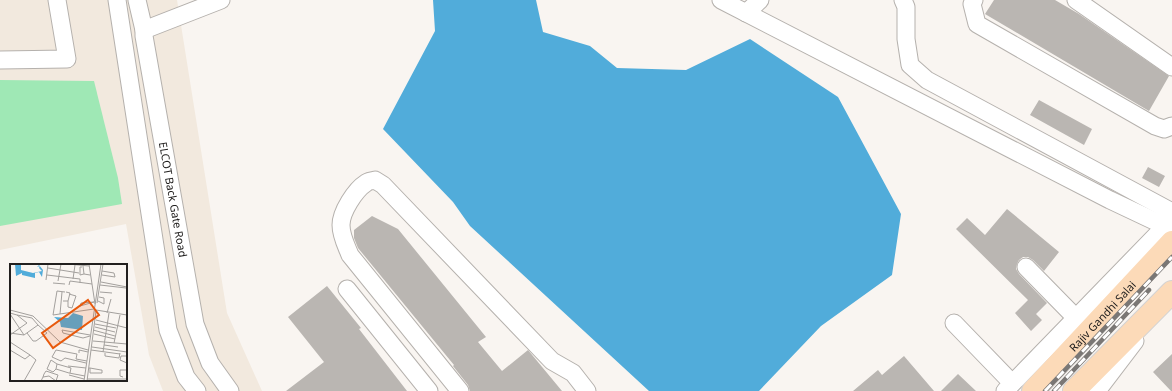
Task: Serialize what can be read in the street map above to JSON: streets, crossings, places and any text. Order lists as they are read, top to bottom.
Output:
{
  "streets": {
    "main road": ["Rajiv Gandhi Salai"],
    "street": ["ELCOT Back Gate Road"]
  }
}
